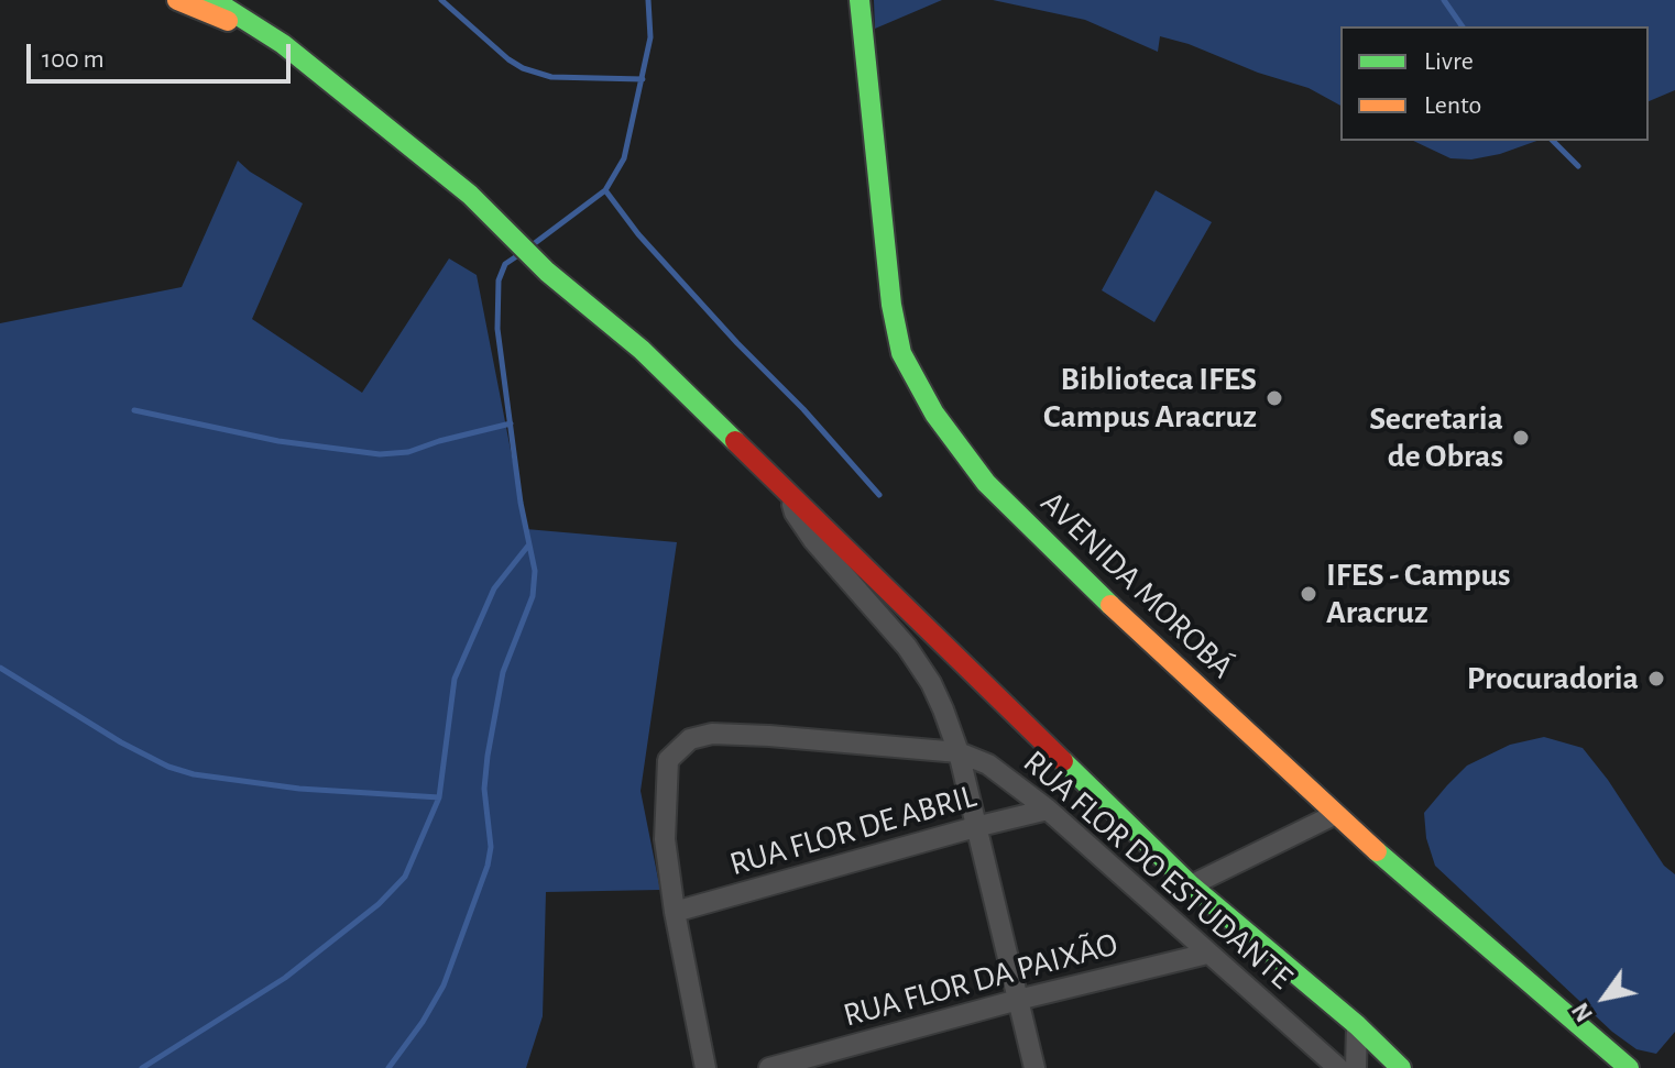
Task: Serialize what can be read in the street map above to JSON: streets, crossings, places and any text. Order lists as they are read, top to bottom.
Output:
{
  "streets": {
    "main road": ["AVENIDA MOROBÁ"],
    "street": ["RUA FLOR DE ABRIL", "RUA FLOR DO ESTUDANTE", "RUA FLOR DA PAIXÃO"]
  },
  "crossings": [
    ["RUA FLOR DE ABRIL", "RUA FLOR DO ESTUDANTE"],
    ["RUA FLOR DO ESTUDANTE", "RUA FLOR DA PAIXÃO"]
  ],
  "places": [
    "Biblioteca IFES Campus Aracruz",
    "Secretaria de Obras",
    "IFES - Campus Aracruz",
    "Procuradoria"
  ],
  "legend": ["Livre", "Lento"],
  "scale_bar": "100 m",
  "north": "bottom left"
}
